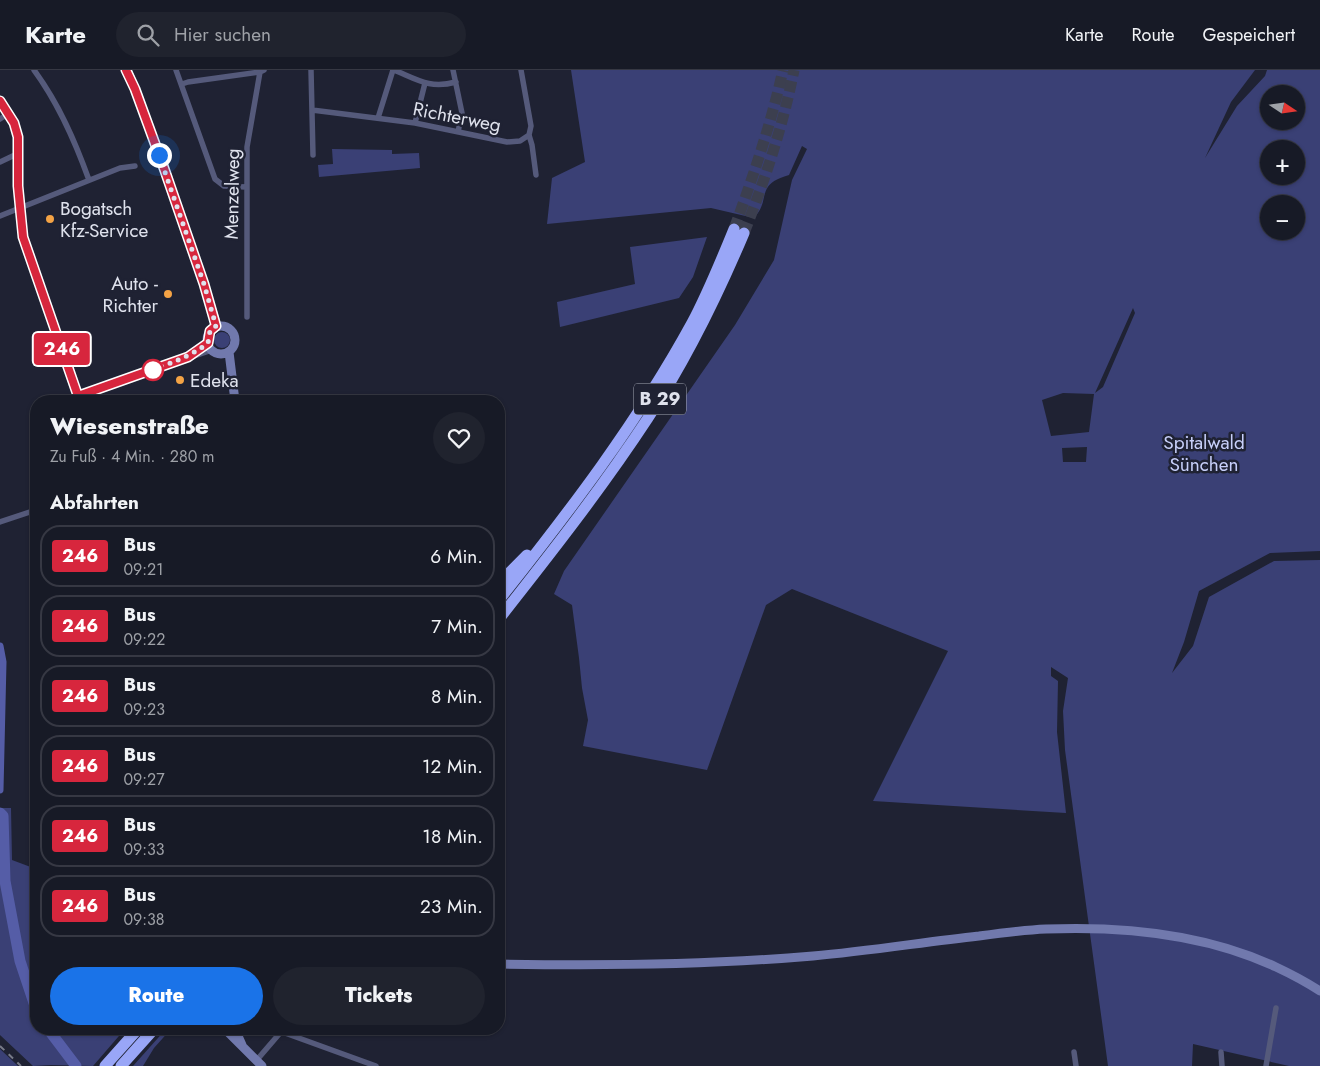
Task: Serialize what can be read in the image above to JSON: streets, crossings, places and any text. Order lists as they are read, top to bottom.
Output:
{
  "streets": {
    "highway": ["B 29"],
    "street": ["Richterweg", "Menzelweg"]
  },
  "parks": ["Spitalwald Sünchen"],
  "places": ["Bogatsch Kfz-Service", "Auto - Richter", "Edeka"],
  "lines": ["bus line 246"],
  "north": "right",
  "page": {
    "header": "Karte",
    "search": "Hier suchen",
    "nav": ["Karte", "Route", "Gespeichert"],
    "on_map": "246",
    "map_buttons": ["+", "−"],
    "heading": [
      ["Wiesenstraße", "Zu Fuß · 4 Min. · 280 m"],
      "Abfahrten"
    ],
    "list": [
      {
        "mark": "246",
        "name": "Bus",
        "note": "09:21",
        "value": "6 Min."
      },
      {
        "mark": "246",
        "name": "Bus",
        "note": "09:22",
        "value": "7 Min."
      },
      {
        "mark": "246",
        "name": "Bus",
        "note": "09:23",
        "value": "8 Min."
      },
      {
        "mark": "246",
        "name": "Bus",
        "note": "09:27",
        "value": "12 Min."
      },
      {
        "mark": "246",
        "name": "Bus",
        "note": "09:33",
        "value": "18 Min."
      },
      {
        "mark": "246",
        "name": "Bus",
        "note": "09:38",
        "value": "23 Min."
      }
    ],
    "buttons": ["Route", "Tickets"]
  }
}
